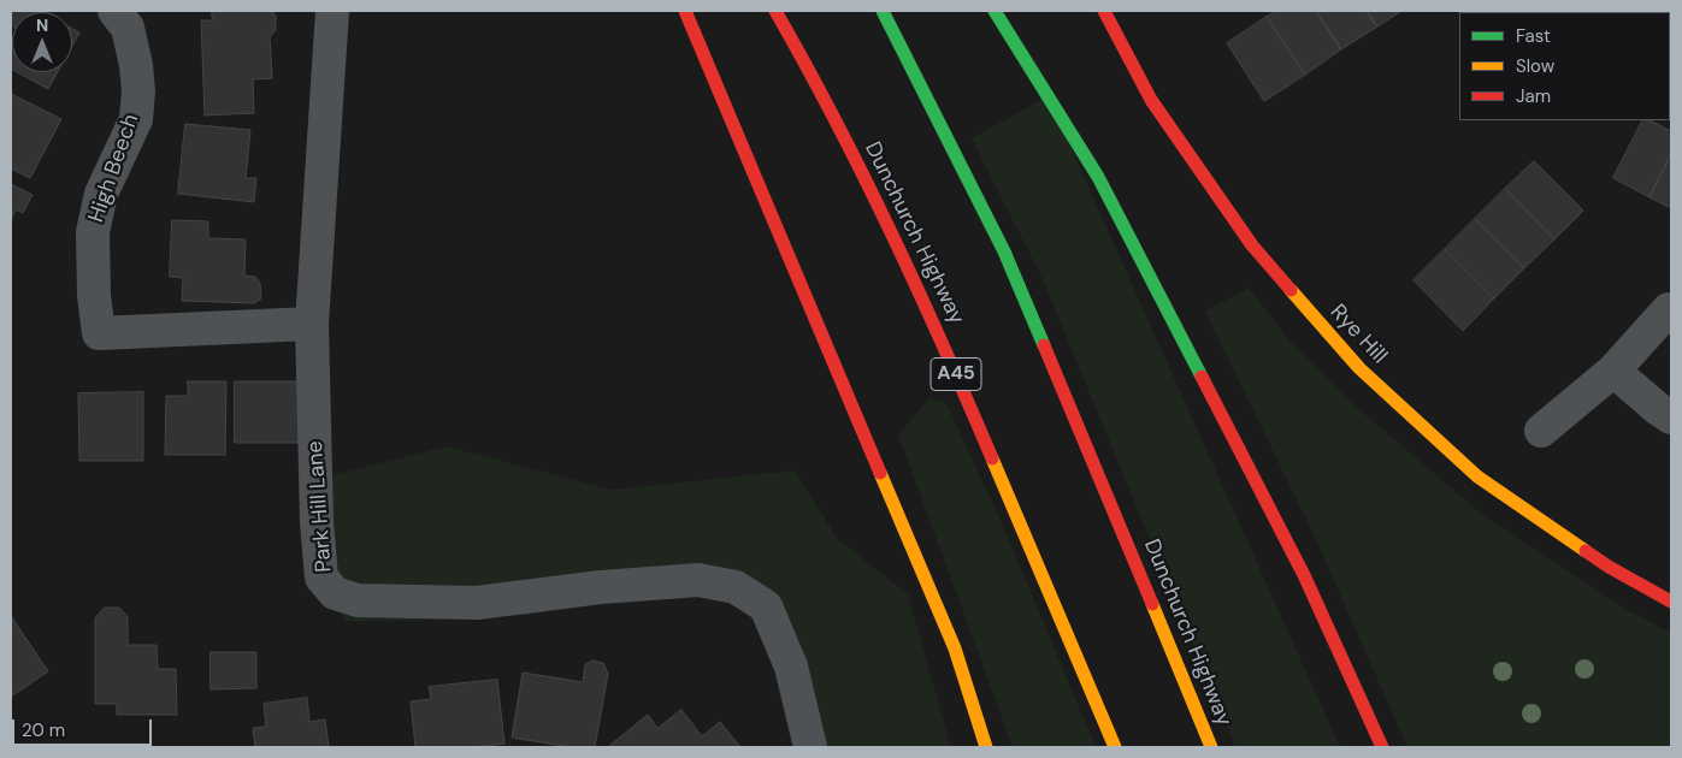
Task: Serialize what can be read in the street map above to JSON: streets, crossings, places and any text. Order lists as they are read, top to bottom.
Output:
{
  "streets": {
    "main road": ["Dunchurch Highway", "Rye Hill", "A45"],
    "street": ["High Beech", "Park Hill Lane"]
  },
  "crossings": [
    ["High Beech", "Park Hill Lane"]
  ],
  "legend": ["Fast", "Slow", "Jam"],
  "scale_bar": "20 m",
  "north": "top"
}
